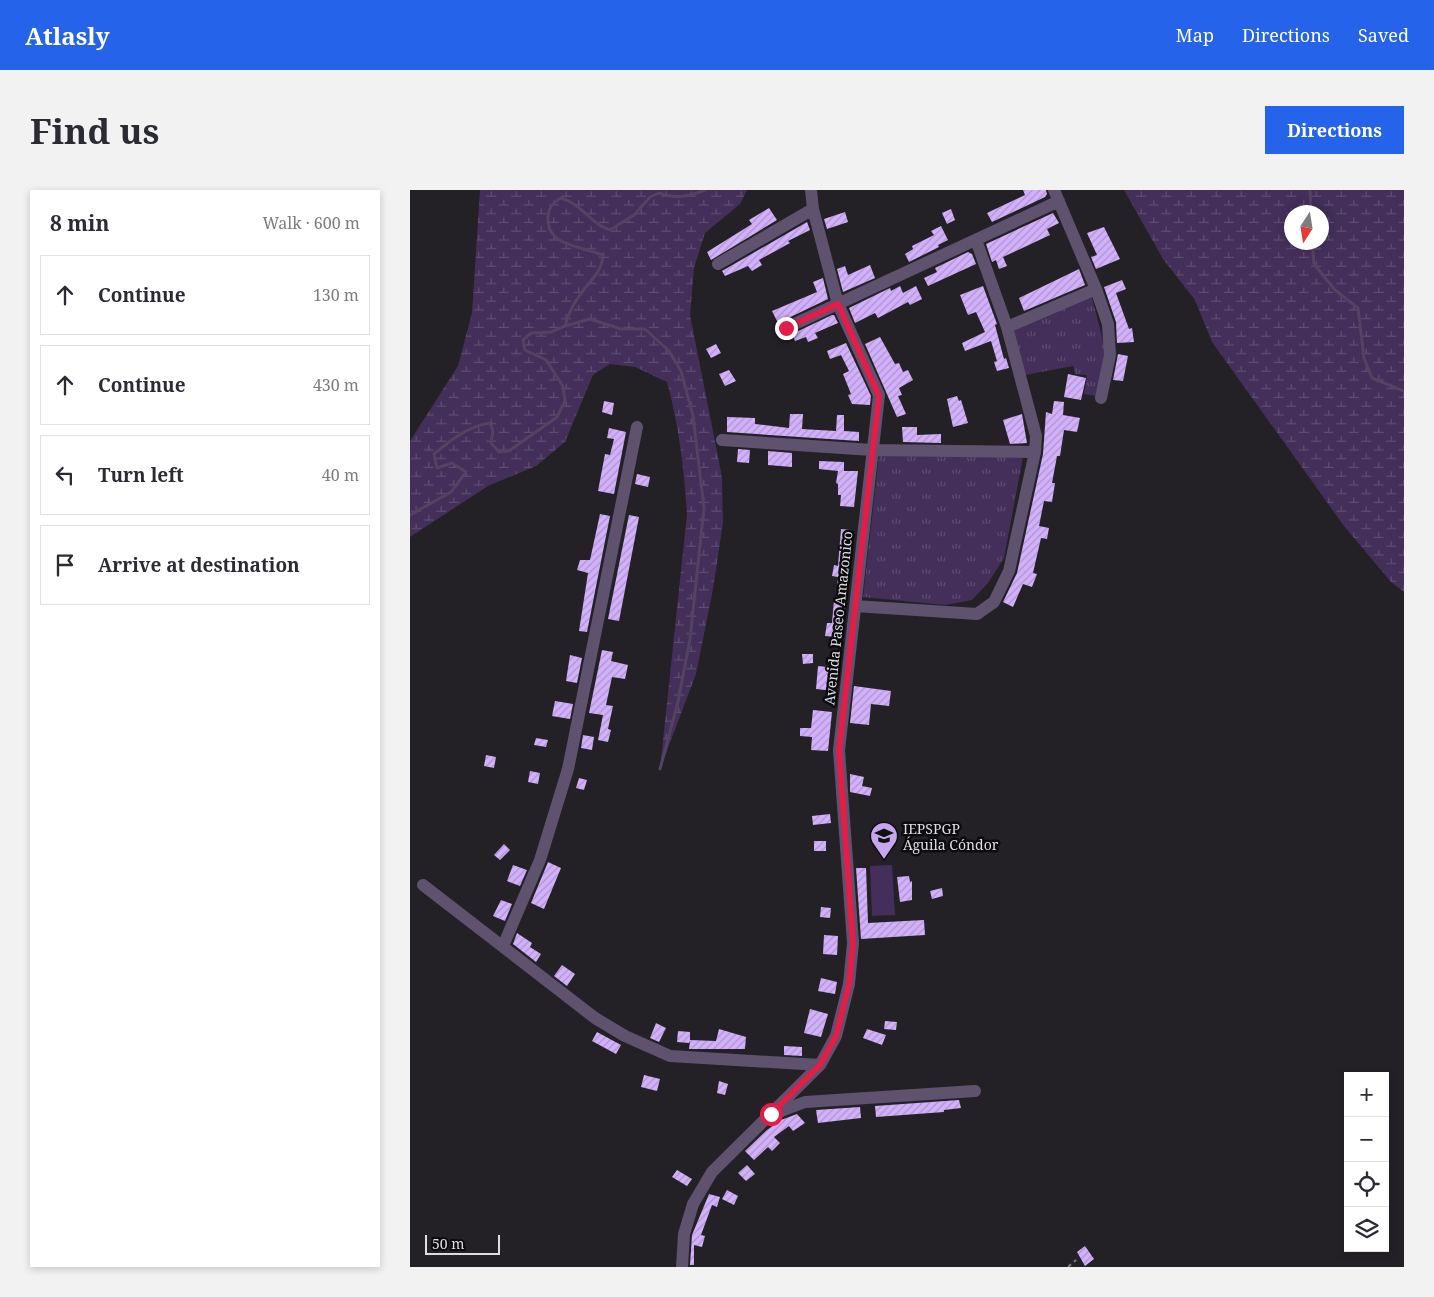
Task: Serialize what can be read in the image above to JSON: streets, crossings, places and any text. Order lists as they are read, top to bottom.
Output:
{
  "streets": {
    "street": ["Avenida Paseo Amazonico"]
  },
  "places": {
    "school or university": ["IEPSPGP Águila Cóndor"]
  },
  "scale_bar": "50 m",
  "north": "bottom",
  "page": {
    "header": "Atlasly",
    "nav": ["Map", "Directions", "Saved"],
    "buttons": "Directions",
    "title": "Find us",
    "heading": ["8 min", "Walk · 600 m"],
    "list": [
      ["Continue", "130 m"],
      ["Continue", "430 m"],
      ["Turn left", "40 m"],
      "Arrive at destination"
    ],
    "map_buttons": ["+", "−"],
    "scale": "50 m"
  }
}
